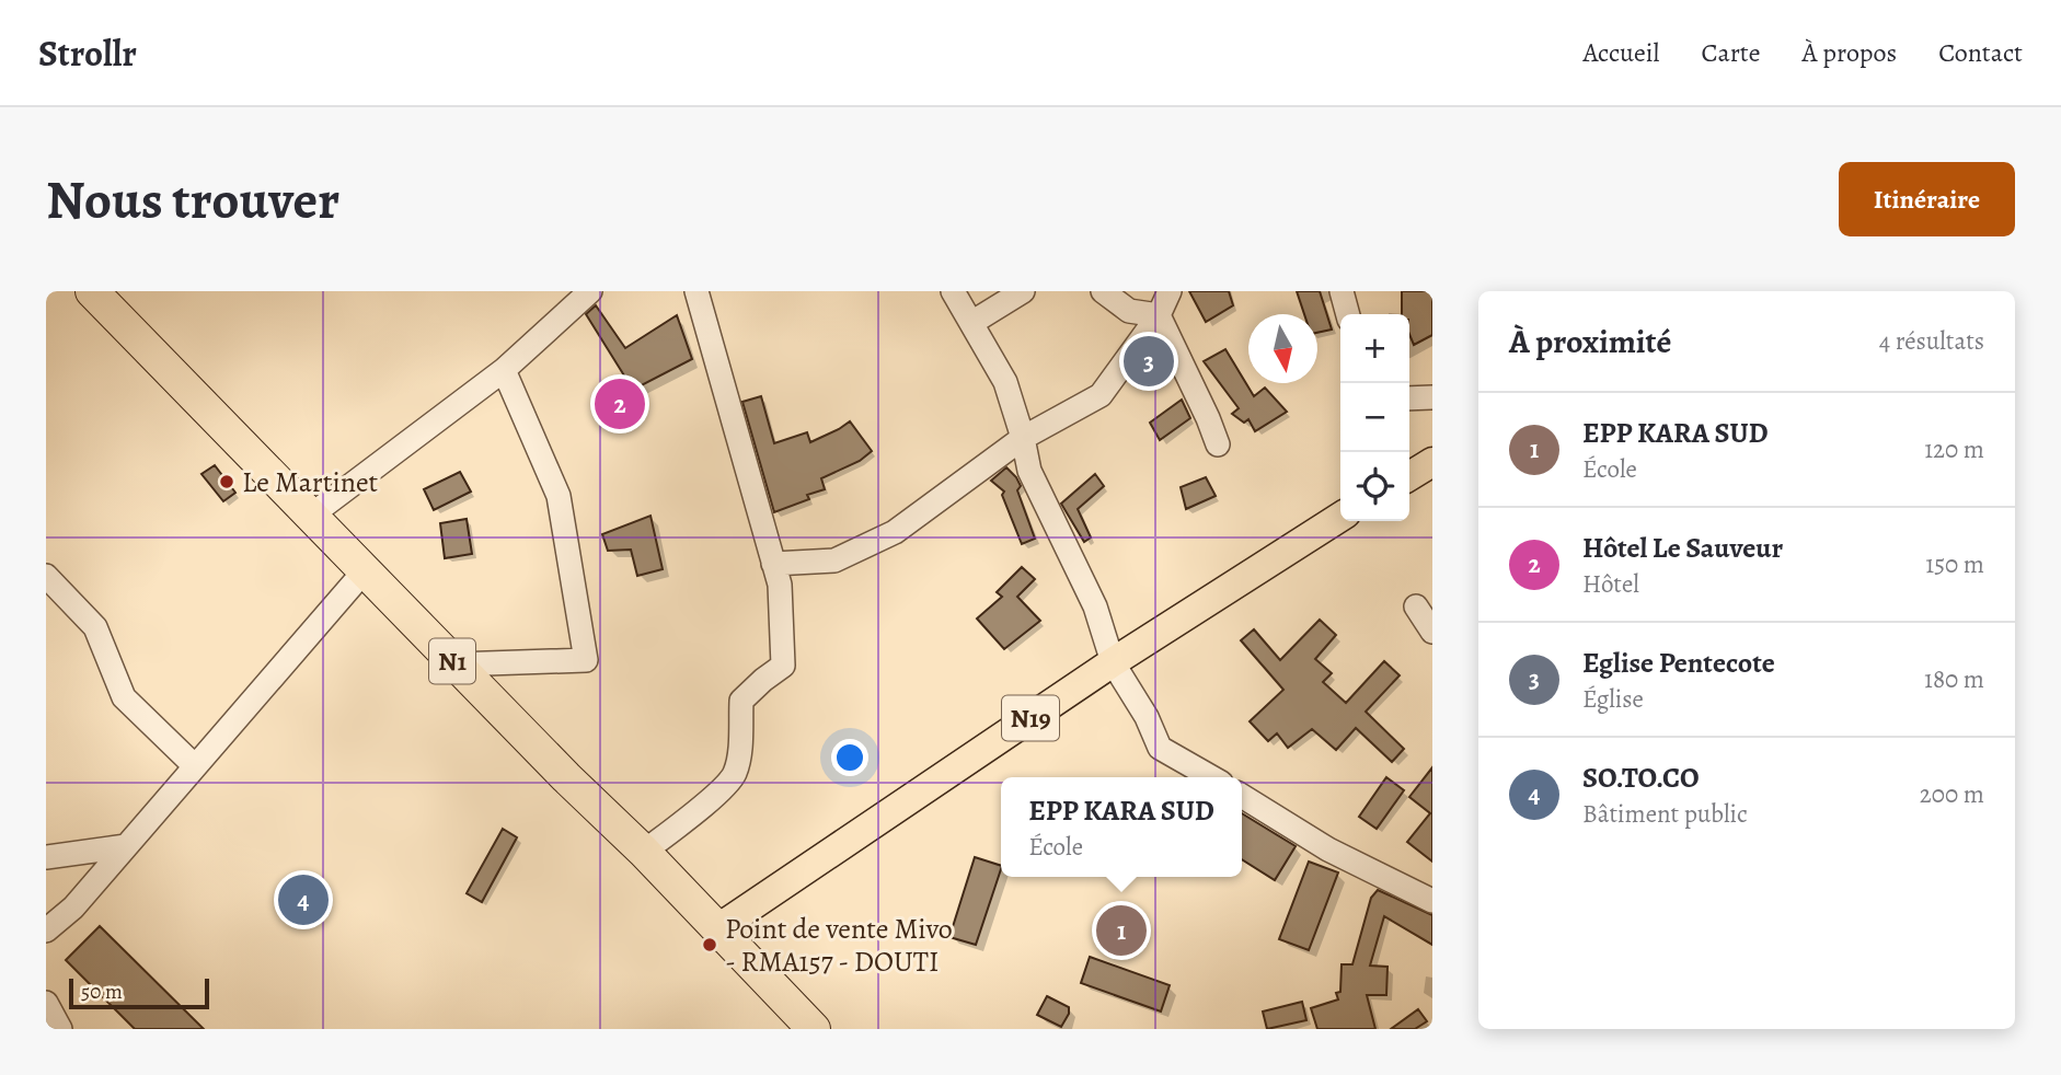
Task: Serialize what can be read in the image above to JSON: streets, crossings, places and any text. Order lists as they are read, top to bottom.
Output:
{
  "streets": {
    "highway": ["N1"],
    "main road": ["N19"]
  },
  "crossings": [
    ["N1", "N19"]
  ],
  "places": ["Le Martinet", "Point de vente Mivo - RMA157 - DOUTI"],
  "scale_bar": "50 m",
  "north": "bottom",
  "page": {
    "header": "Strollr",
    "nav": [
      "Accueil",
      "Carte",
      "À propos",
      "Contact"
    ],
    "buttons": "Itinéraire",
    "title": "Nous trouver",
    "heading": ["À proximité", "4 résultats"],
    "map_buttons": ["+", "−"],
    "pins": [
      "3",
      "2",
      "4",
      "1"
    ],
    "list": [
      {
        "mark": "1",
        "name": "EPP KARA SUD",
        "note": "École",
        "value": "120 m"
      },
      {
        "mark": "2",
        "name": "Hôtel Le Sauveur",
        "note": "Hôtel",
        "value": "150 m"
      },
      {
        "mark": "3",
        "name": "Eglise Pentecote",
        "note": "Église",
        "value": "180 m"
      },
      {
        "mark": "4",
        "name": "SO.TO.CO",
        "note": "Bâtiment public",
        "value": "200 m"
      }
    ],
    "popup": ["EPP KARA SUD", "École"],
    "scale": "50 m"
  }
}
